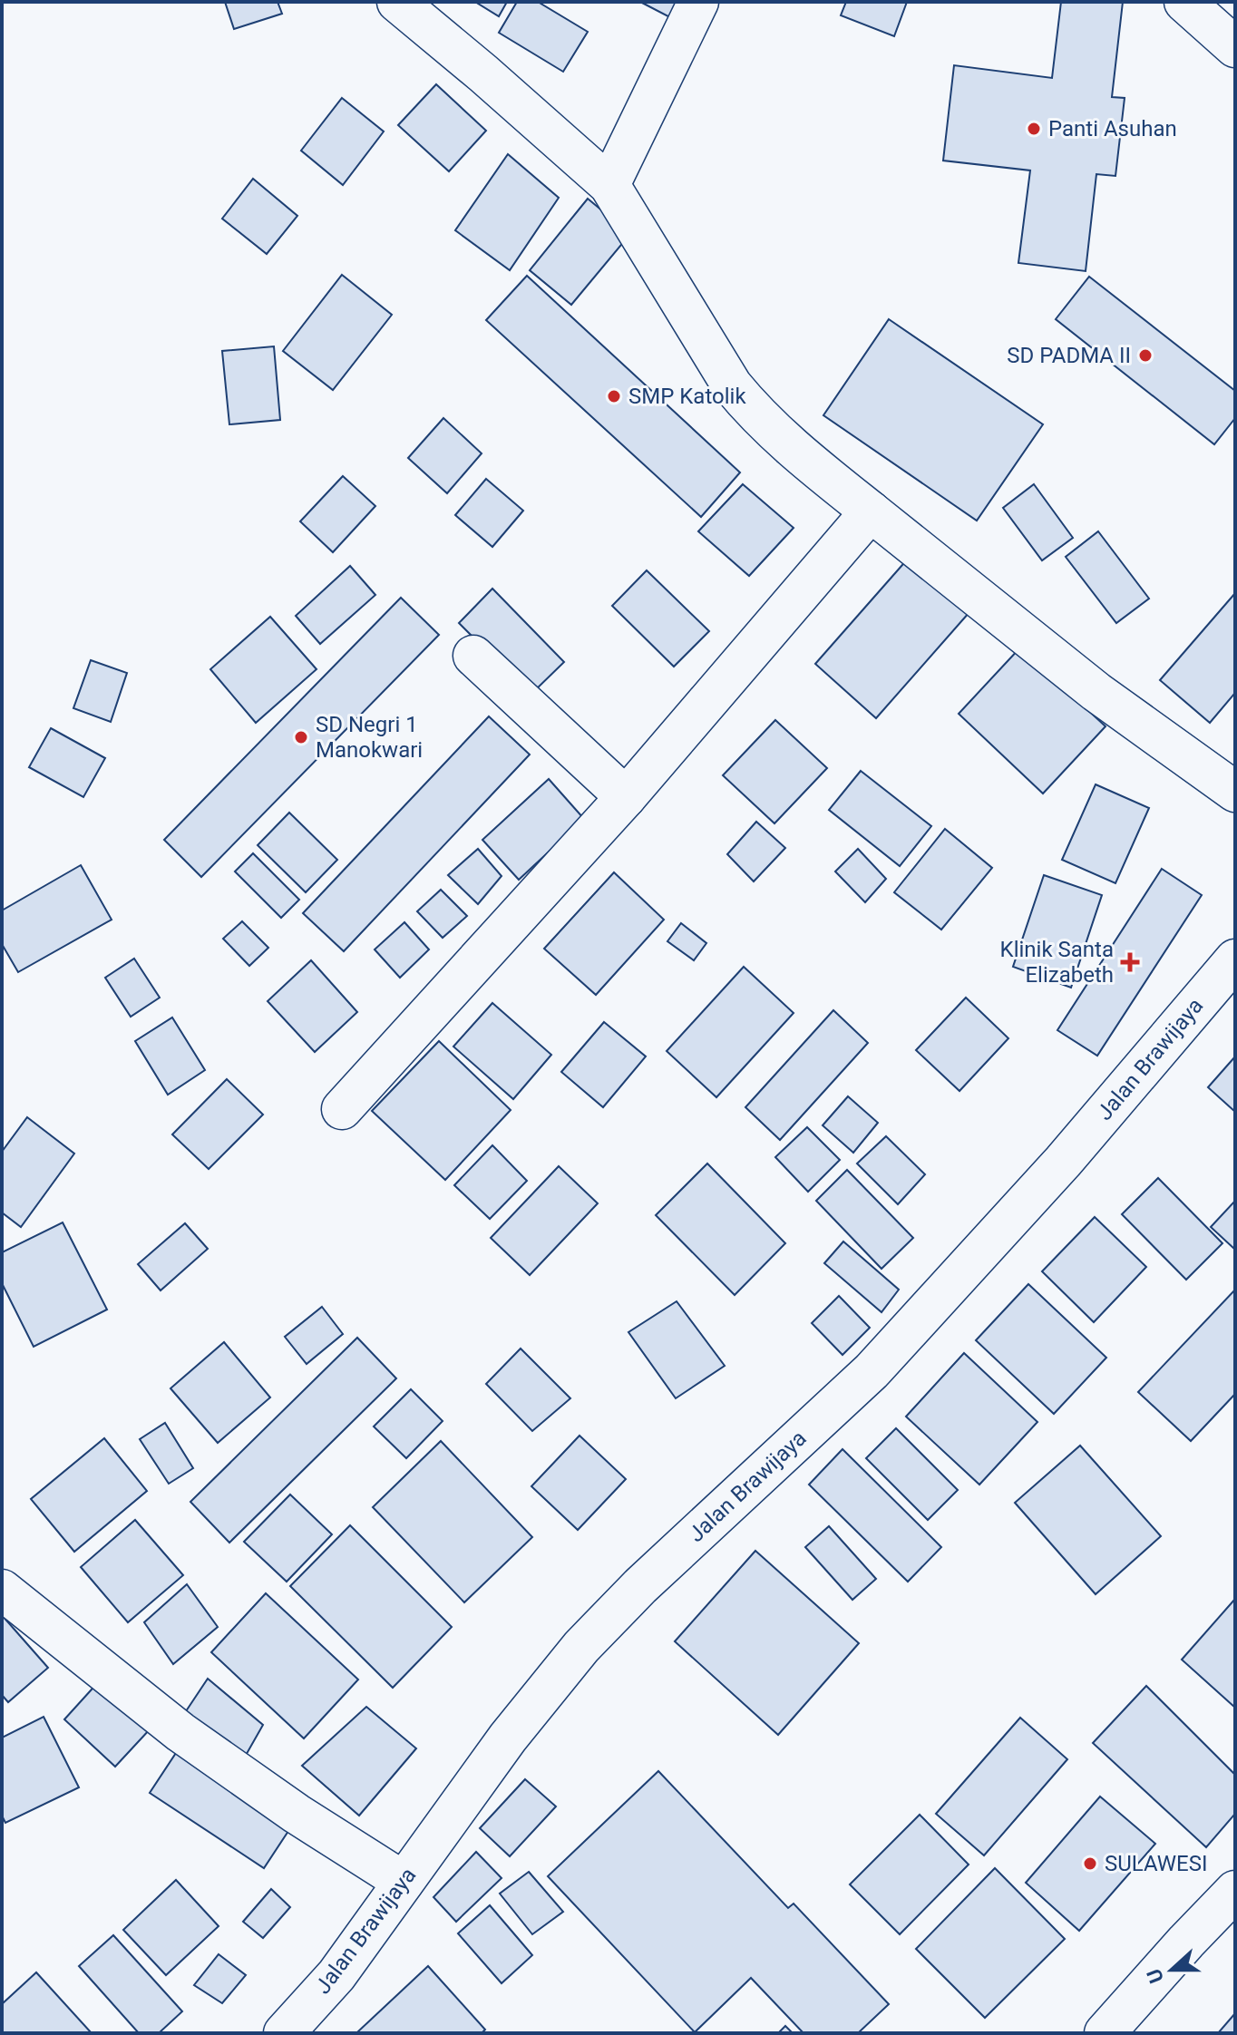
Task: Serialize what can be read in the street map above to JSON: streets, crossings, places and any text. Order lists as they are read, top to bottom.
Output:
{
  "streets": {
    "main road": ["Jalan Brawijaya"]
  },
  "places": {
    "other": [
      "Panti Asuhan",
      "SD PADMA II",
      "SMP Katolik",
      "SD Negri 1 Manokwari",
      "SULAWESI"
    ],
    "health": ["Klinik Santa Elizabeth"]
  },
  "north": "left"
}
